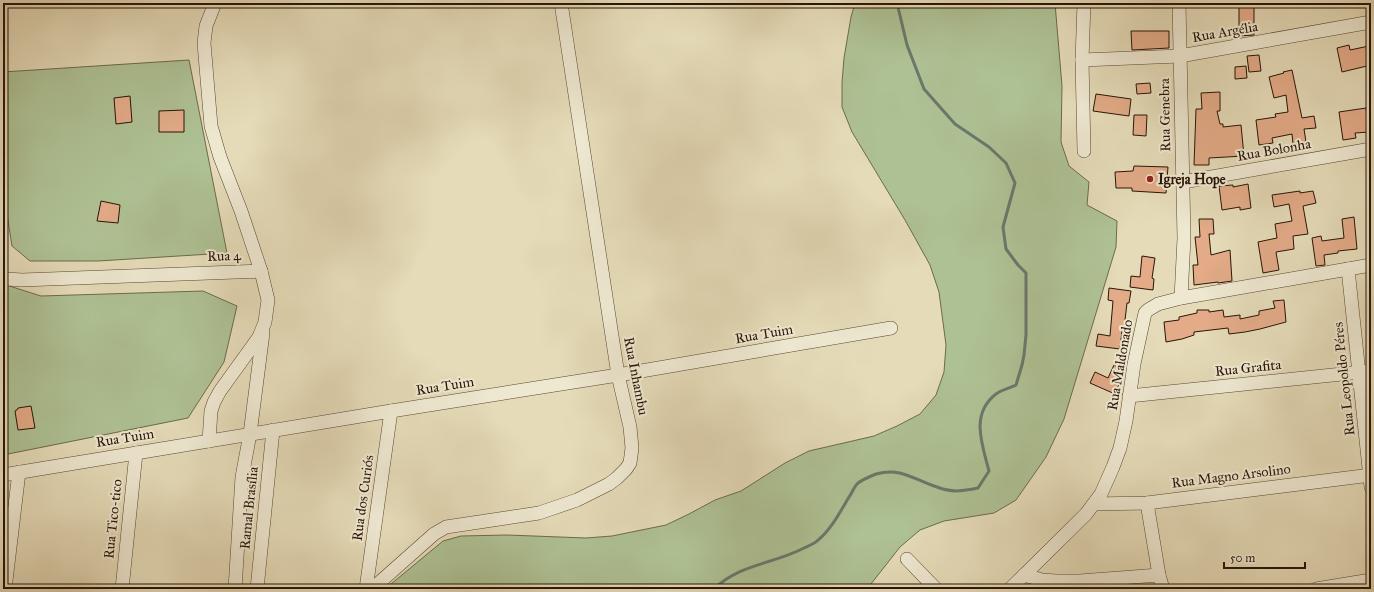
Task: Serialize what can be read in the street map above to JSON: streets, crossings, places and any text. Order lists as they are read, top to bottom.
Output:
{
  "streets": {
    "street": [
      "Rua Argélia",
      "Rua Genebra",
      "Rua Bolonha",
      "Rua 4",
      "Rua Tuim",
      "Rua Maldonado",
      "Rua Grafita",
      "Rua Inhambu",
      "Rua Leopoldo Péres",
      "Rua Magno Arsolino",
      "Rua dos Curiós",
      "Ramal Brasília",
      "Rua Tico-tico"
    ]
  },
  "crossings": [
    ["Rua Argélia", "Rua Genebra"],
    ["Rua Genebra", "Rua Bolonha"],
    ["Rua Genebra", "Rua Maldonado"],
    ["Rua Tuim", "Rua Inhambu"],
    ["Rua Tuim", "Rua dos Curiós"],
    ["Rua Tuim", "Ramal Brasília"],
    ["Rua Tuim", "Rua Tico-tico"],
    ["Rua Maldonado", "Rua Grafita"],
    ["Rua Maldonado", "Rua Leopoldo Péres"],
    ["Rua Maldonado", "Rua Magno Arsolino"],
    ["Rua Grafita", "Rua Leopoldo Péres"],
    ["Rua Leopoldo Péres", "Rua Magno Arsolino"]
  ],
  "places": ["Igreja Hope"],
  "scale_bar": "50 m"
}
